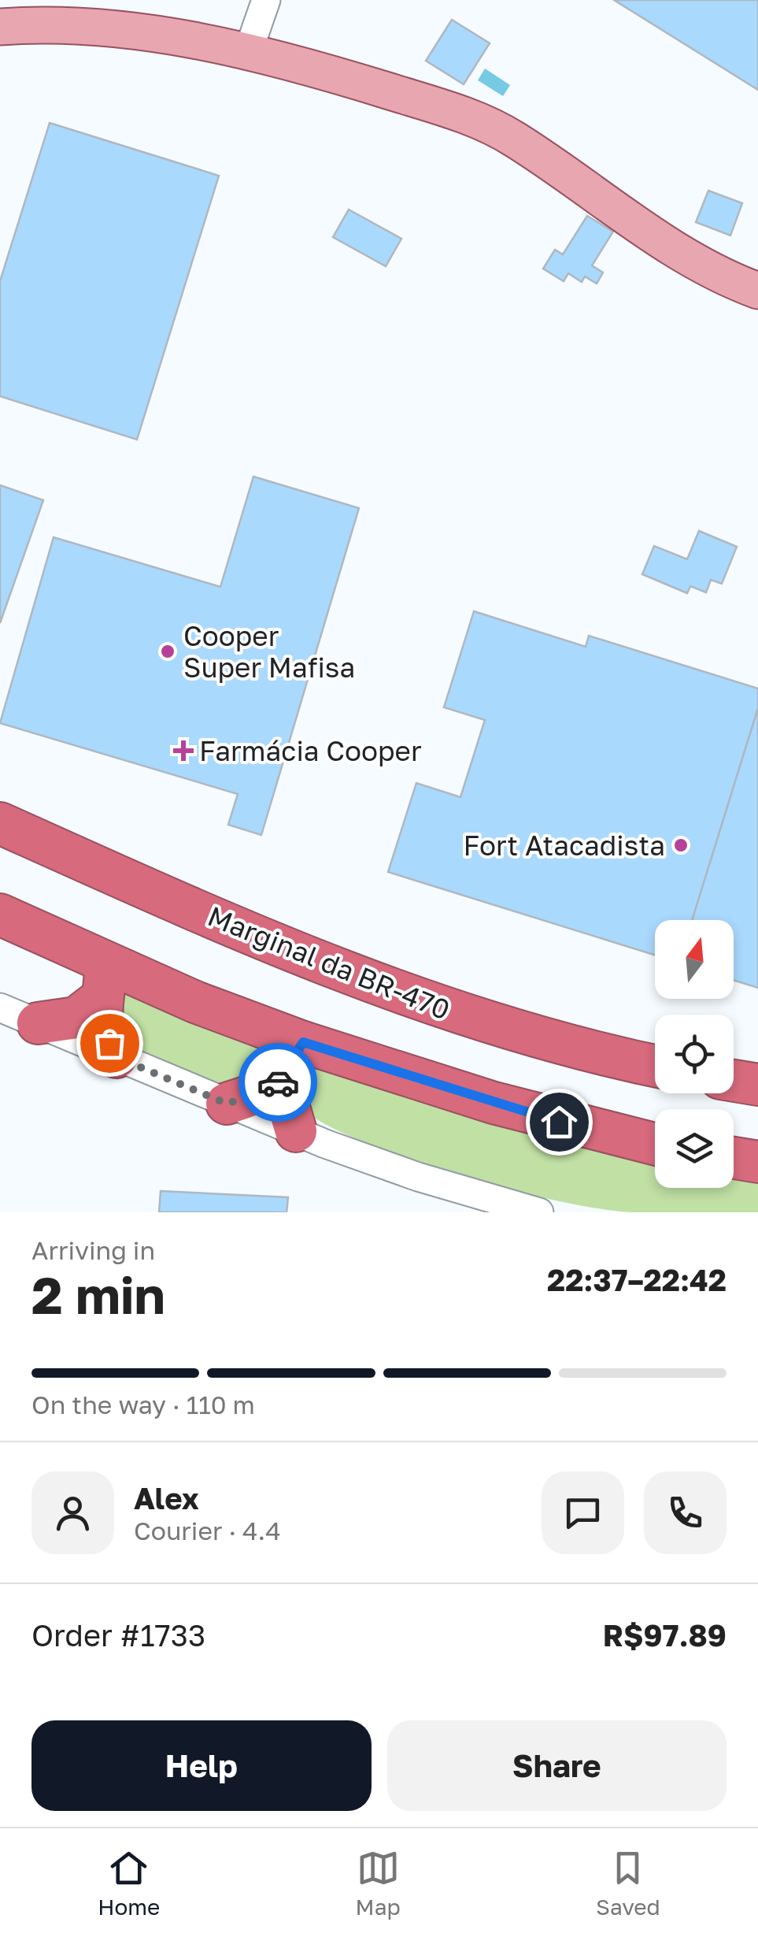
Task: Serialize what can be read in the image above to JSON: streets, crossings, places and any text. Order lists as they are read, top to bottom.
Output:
{
  "streets": {
    "highway": ["Marginal da BR-470"]
  },
  "places": {
    "other": ["Cooper Super Mafisa", "Fort Atacadista"],
    "health": ["Farmácia Cooper"]
  },
  "north": "top",
  "page": {
    "heading": ["2 min", "Arriving in", "22:37–22:42"],
    "panel": [
      "Alex",
      "Courier · 4.4",
      "Order #1733",
      "R$97.89"
    ],
    "bar": "On the way · 110 m",
    "buttons": ["Help", "Share"],
    "tabs": ["Home", "Map", "Saved"]
  }
}
